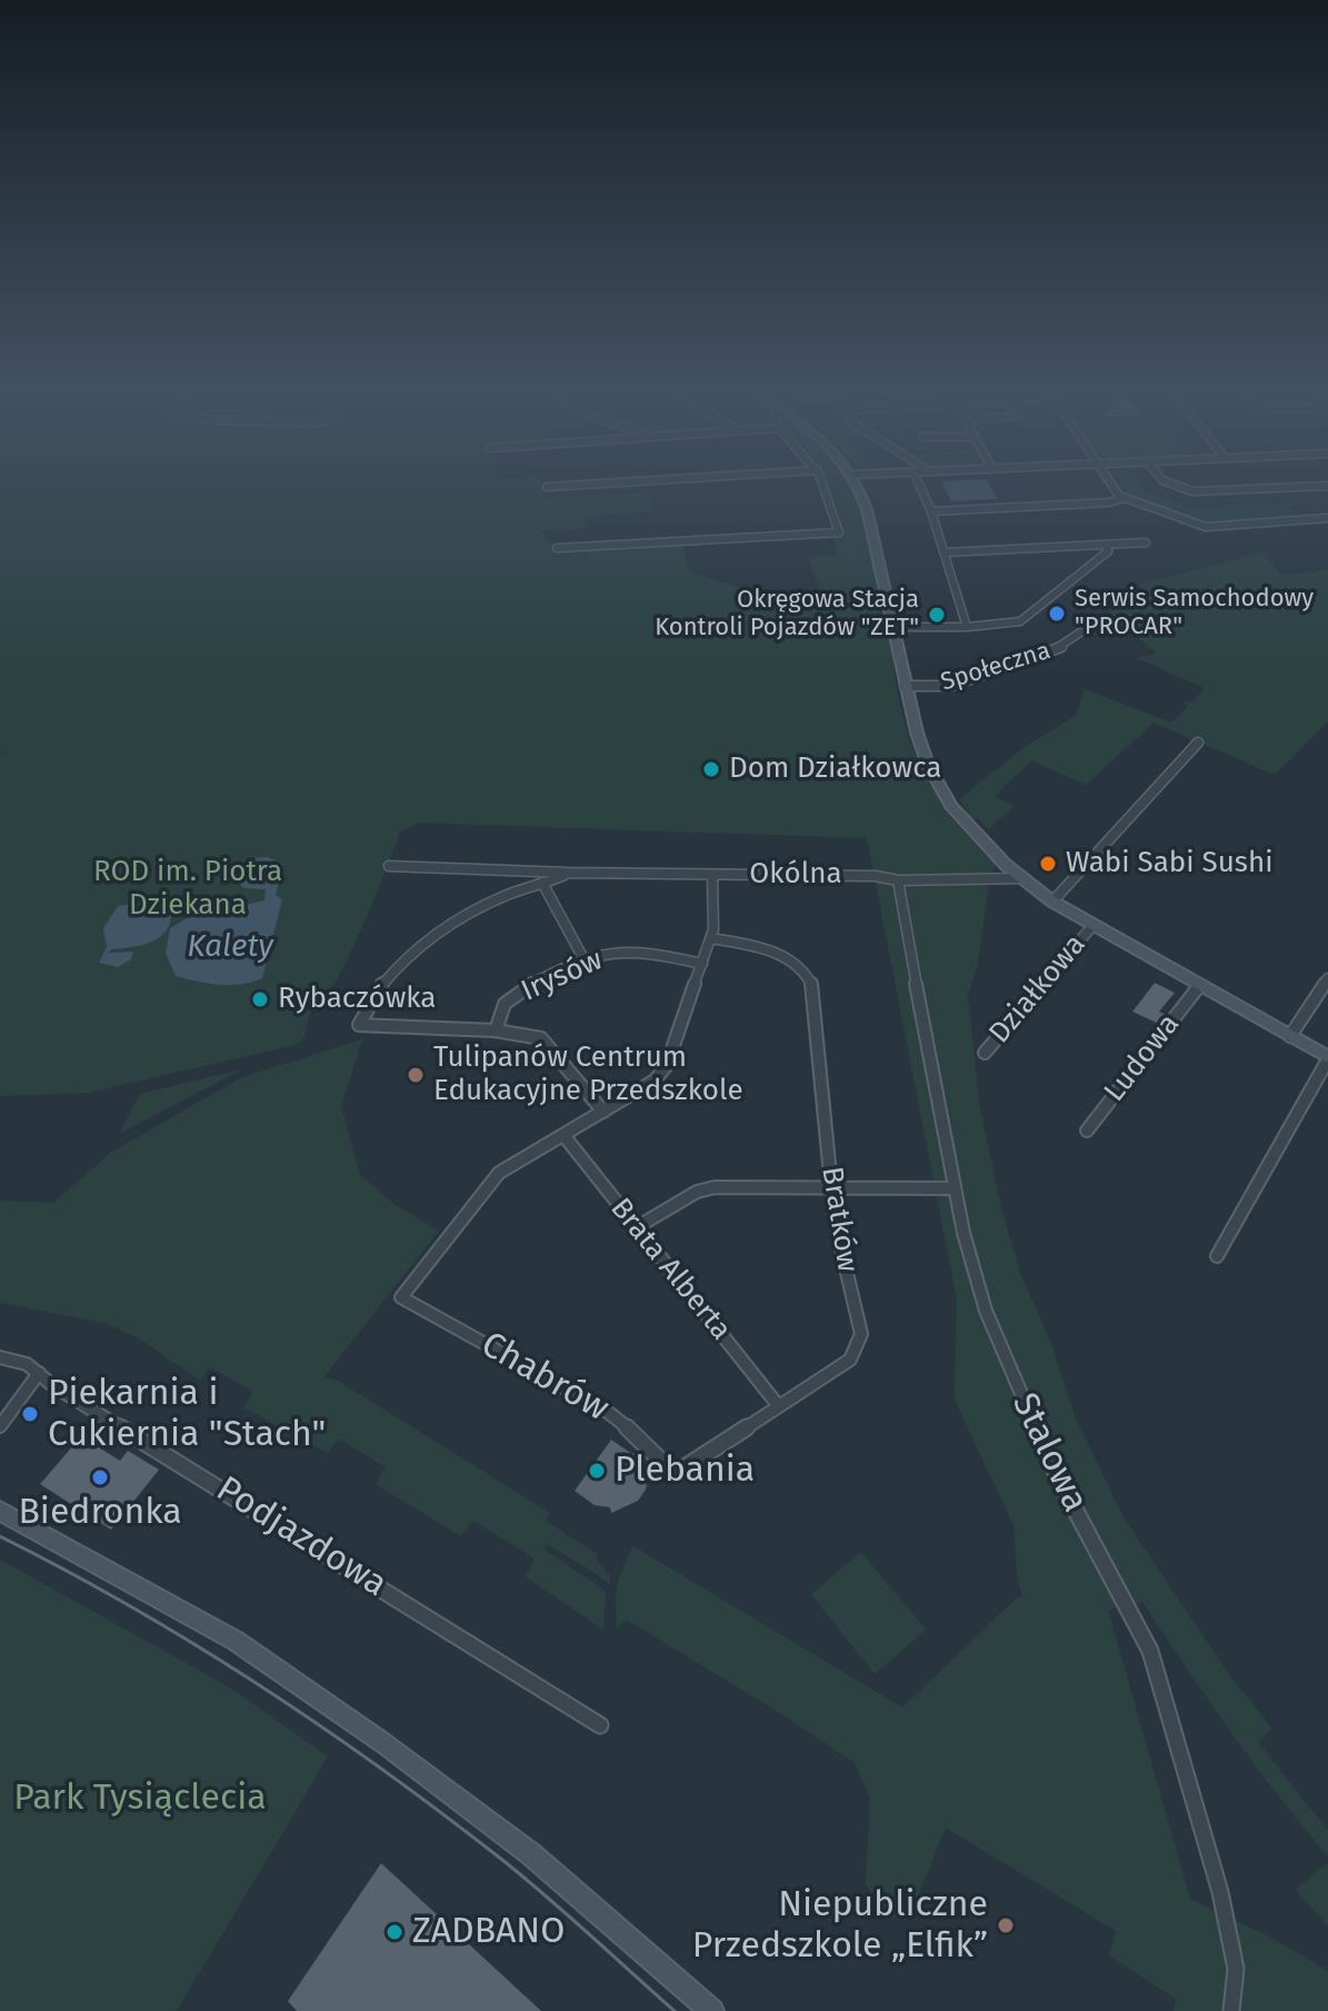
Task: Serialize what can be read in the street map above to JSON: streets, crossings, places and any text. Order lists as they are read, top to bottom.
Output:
{
  "streets": {
    "street": [
      "Społeczna",
      "Okólna",
      "Irysów",
      "Działkowa",
      "Ludowa",
      "Bratków",
      "Brata Alberta",
      "Chabrów",
      "Stalowa",
      "Podjazdowa"
    ]
  },
  "crossings": [
    ["Okólna", "Irysów"],
    ["Okólna", "Stalowa"],
    ["Bratków", "Brata Alberta"],
    ["Bratków", "Chabrów"],
    ["Brata Alberta", "Chabrów"]
  ],
  "water": ["Kalety"],
  "parks": ["ROD im. Piotra Dziekana", "Park Tysiąclecia"],
  "places": [
    "Serwis Samochodowy \"PROCAR\"",
    "Okręgowa Stacja Kontroli Pojazdów \"ZET\"",
    "Dom Działkowca",
    "Wabi Sabi Sushi",
    "Rybaczówka",
    "Tulipanów Centrum Edukacyjne Przedszkole",
    "Piekarnia i Cukiernia \"Stach\"",
    "Plebania",
    "Biedronka",
    "Niepubliczne Przedszkole „Elfik”",
    "ZADBANO"
  ]
}
